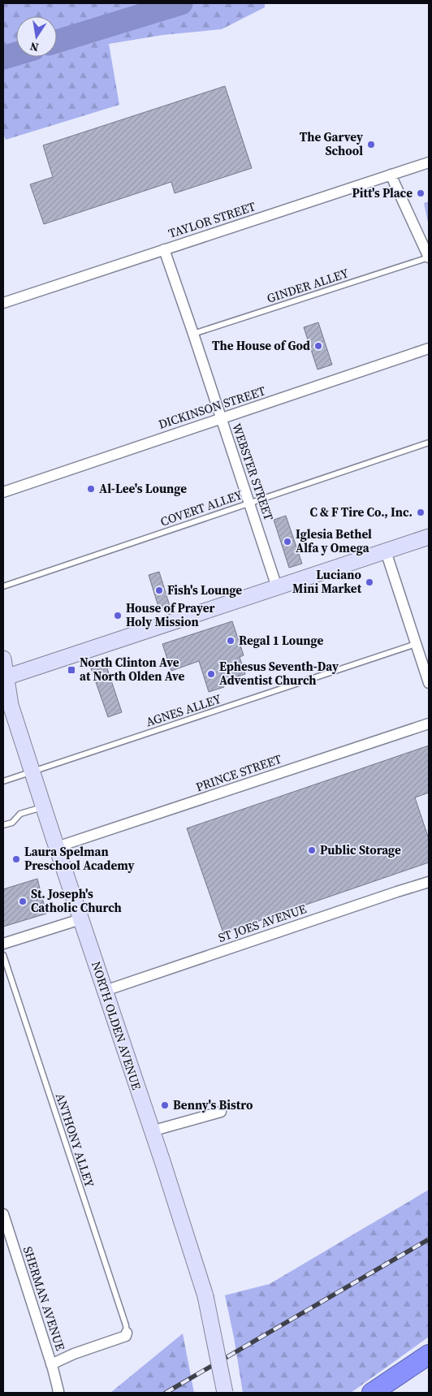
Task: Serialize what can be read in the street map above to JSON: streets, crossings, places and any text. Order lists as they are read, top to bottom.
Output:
{
  "streets": {
    "main road": ["NORTH OLDEN AVENUE"],
    "street": [
      "TAYLOR STREET",
      "DICKINSON STREET",
      "WEBSTER STREET",
      "PRINCE STREET",
      "ST JOES AVENUE",
      "SHERMAN AVENUE"
    ],
    "lane": [
      "GINDER ALLEY",
      "COVERT ALLEY",
      "AGNES ALLEY",
      "ANTHONY ALLEY"
    ]
  },
  "crossings": [
    ["TAYLOR STREET", "WEBSTER STREET"],
    ["GINDER ALLEY", "WEBSTER STREET"],
    ["DICKINSON STREET", "WEBSTER STREET"],
    ["WEBSTER STREET", "COVERT ALLEY"],
    ["AGNES ALLEY", "NORTH OLDEN AVENUE"],
    ["PRINCE STREET", "NORTH OLDEN AVENUE"],
    ["ST JOES AVENUE", "NORTH OLDEN AVENUE"]
  ],
  "places": {
    "other": [
      "The Garvey School",
      "Pitt's Place",
      "The House of God",
      "Al-Lee's Lounge",
      "C & F Tire Co., Inc.",
      "Iglesia Bethel Alfa y Omega",
      "Luciano Mini Market",
      "Fish's Lounge",
      "House of Prayer Holy Mission",
      "Regal 1 Lounge",
      "Ephesus Seventh-Day Adventist Church",
      "Public Storage",
      "Laura Spelman Preschool Academy",
      "St. Joseph's Catholic Church",
      "Benny's Bistro"
    ],
    "transit": ["North Clinton Ave at North Olden Ave"]
  },
  "north": "bottom"
}
